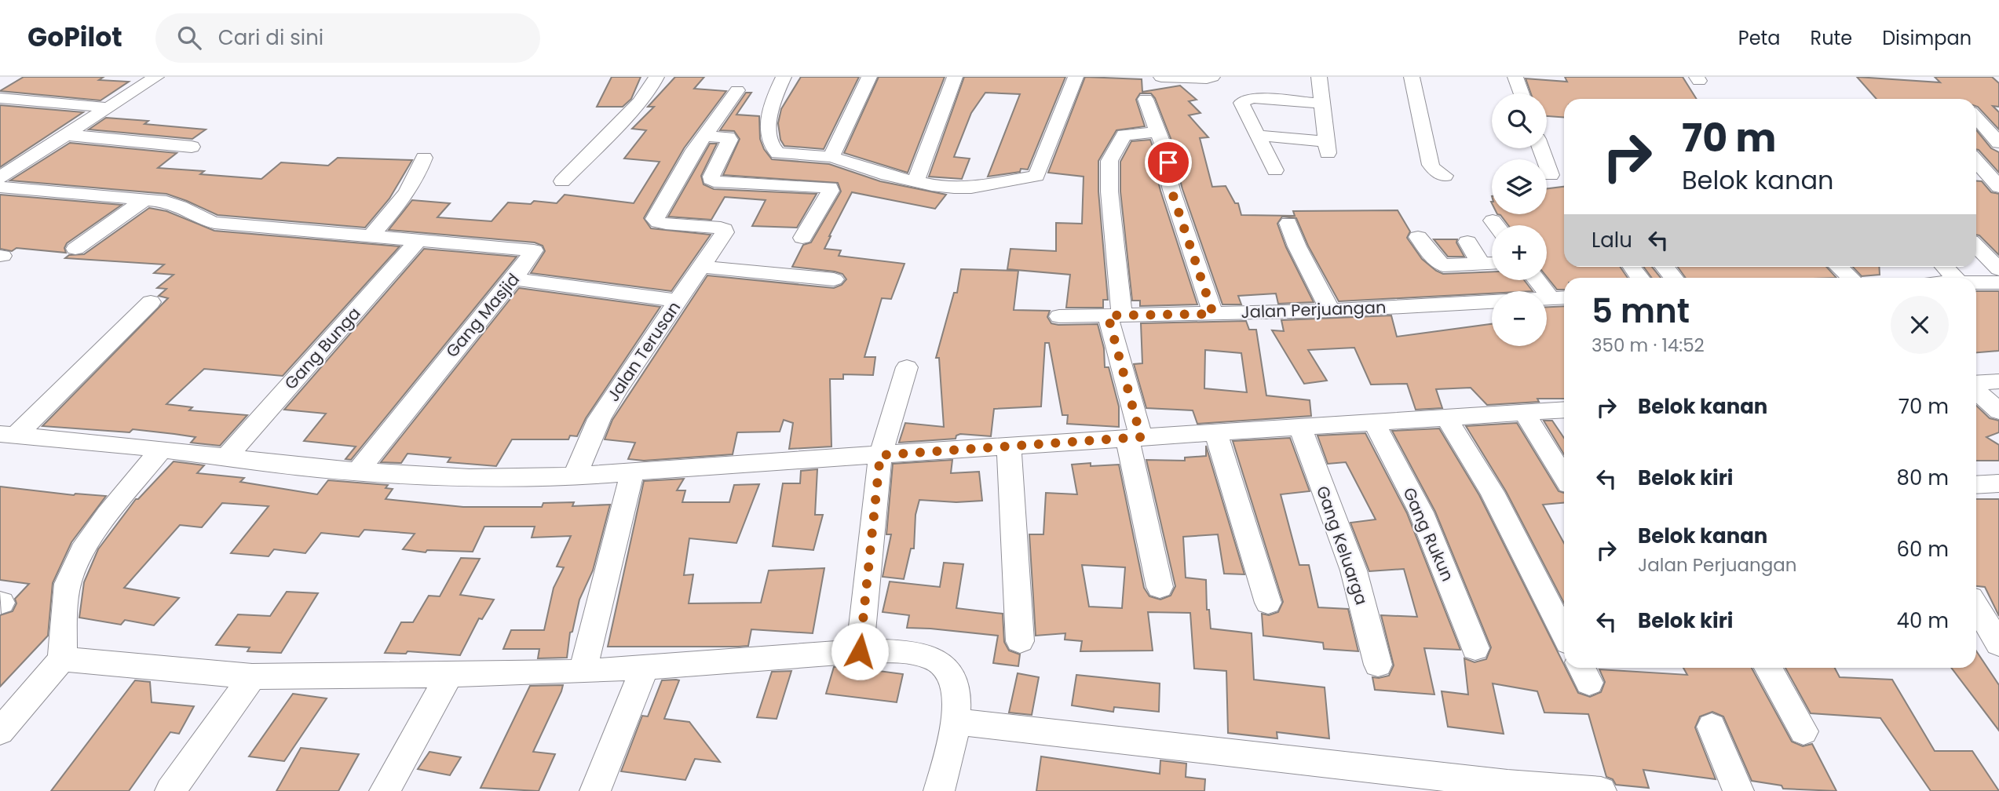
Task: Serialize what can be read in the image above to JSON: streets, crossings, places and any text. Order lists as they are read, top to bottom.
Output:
{
  "streets": {
    "street": [
      "Jalan Perjuangan",
      "Gang Masjid",
      "Gang Bunga",
      "Jalan Terusan",
      "Gang Rukun",
      "Gang Keluarga"
    ]
  },
  "crossings": [
    ["Gang Masjid", "Gang Bunga"]
  ],
  "page": {
    "header": "GoPilot",
    "search": "Cari di sini",
    "nav": ["Peta", "Rute", "Disimpan"],
    "map_buttons": ["+", "−"],
    "turn": ["70 m", "Belok kanan"],
    "then": "Lalu",
    "heading": ["5 mnt", "350 m · 14:52"],
    "list": [
      {
        "name": "Belok kanan",
        "value": "70 m"
      },
      {
        "name": "Belok kiri",
        "value": "80 m"
      },
      {
        "name": "Belok kanan",
        "note": "Jalan Perjuangan",
        "value": "60 m"
      },
      {
        "name": "Belok kiri",
        "value": "40 m"
      }
    ]
  }
}
